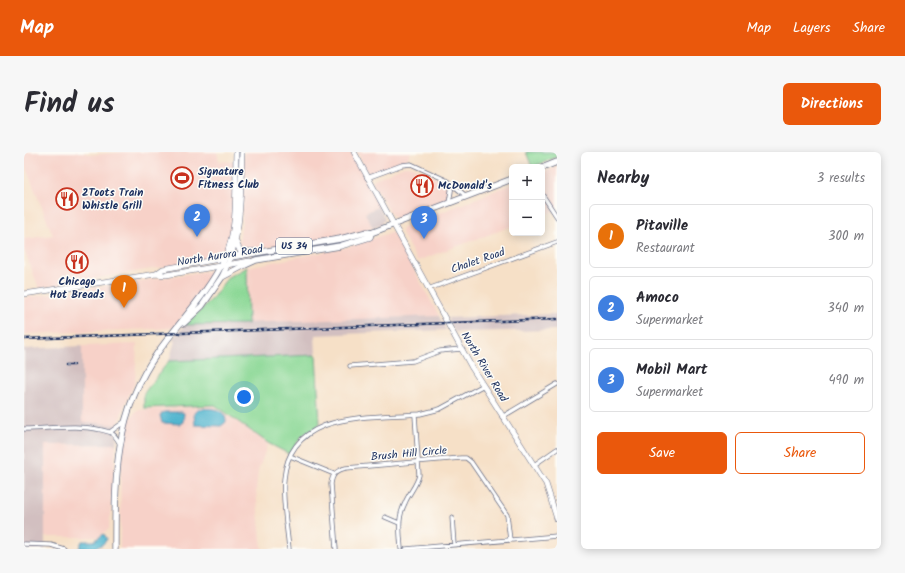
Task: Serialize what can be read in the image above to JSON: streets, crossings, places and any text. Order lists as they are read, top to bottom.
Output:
{
  "streets": {
    "main road": ["US 34", "North Aurora Road"],
    "street": ["Chalet Road", "North River Road", "Brush Hill Circle"]
  },
  "crossings": [
    ["US 34", "North Aurora Road"],
    ["US 34", "North River Road"],
    ["Chalet Road", "North River Road"]
  ],
  "places": {
    "sports": ["Signature Fitness Club"],
    "restaurant": ["McDonald's", "2Toots Train Whistle Grill", "Chicago Hot Breads"]
  },
  "page": {
    "header": "Map",
    "nav": ["Map", "Layers", "Share"],
    "title": "Find us",
    "buttons": [
      "Directions",
      ["Save", "Share"]
    ],
    "heading": ["Nearby", "3 results"],
    "map_buttons": ["+", "−"],
    "pins": ["2", "3", "1"],
    "list": [
      {
        "mark": "1",
        "name": "Pitaville",
        "note": "Restaurant",
        "value": "300 m"
      },
      {
        "mark": "2",
        "name": "Amoco",
        "note": "Supermarket",
        "value": "340 m"
      },
      {
        "mark": "3",
        "name": "Mobil Mart",
        "note": "Supermarket",
        "value": "490 m"
      }
    ]
  }
}
